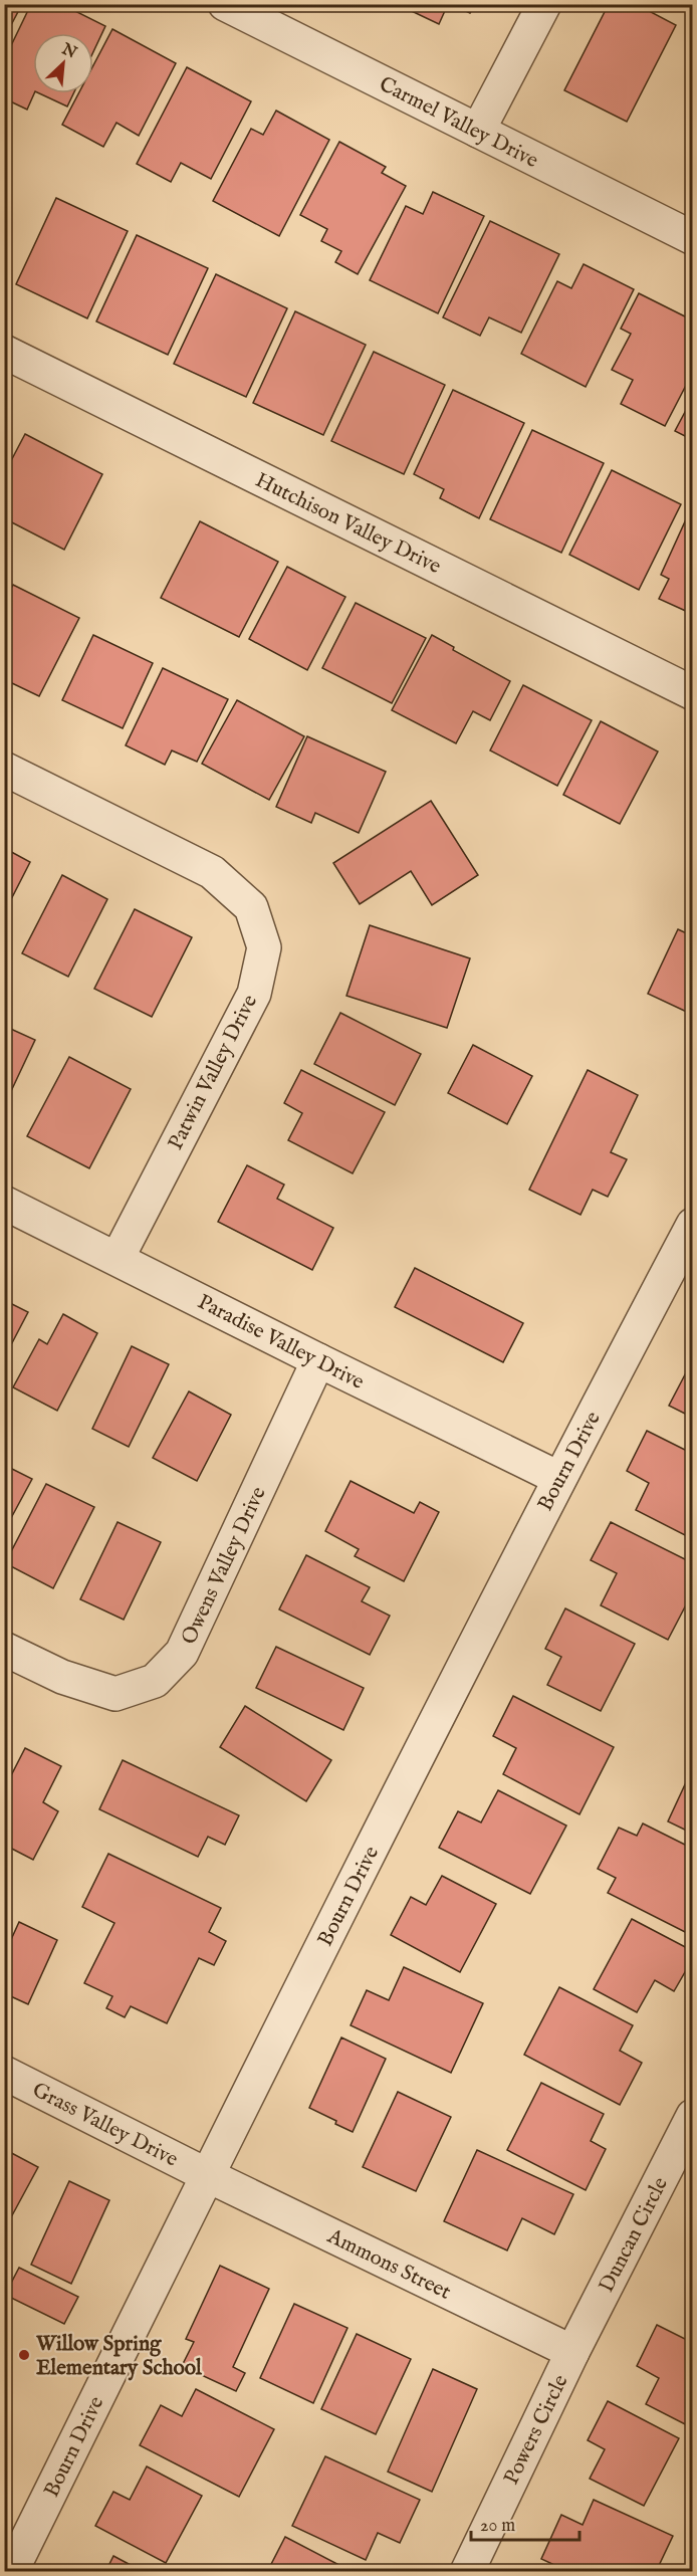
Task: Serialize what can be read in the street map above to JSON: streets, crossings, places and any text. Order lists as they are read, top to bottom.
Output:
{
  "streets": {
    "street": [
      "Carmel Valley Drive",
      "Hutchison Valley Drive",
      "Patwin Valley Drive",
      "Paradise Valley Drive",
      "Bourn Drive",
      "Owens Valley Drive",
      "Grass Valley Drive",
      "Duncan Circle",
      "Ammons Street",
      "Powers Circle"
    ]
  },
  "crossings": [
    ["Patwin Valley Drive", "Paradise Valley Drive"],
    ["Paradise Valley Drive", "Bourn Drive"],
    ["Paradise Valley Drive", "Owens Valley Drive"],
    ["Bourn Drive", "Grass Valley Drive"],
    ["Bourn Drive", "Ammons Street"],
    ["Grass Valley Drive", "Ammons Street"],
    ["Duncan Circle", "Ammons Street"],
    ["Duncan Circle", "Powers Circle"],
    ["Ammons Street", "Powers Circle"]
  ],
  "places": ["Willow Spring Elementary School"],
  "scale_bar": "20 m",
  "north": "top right"
}
